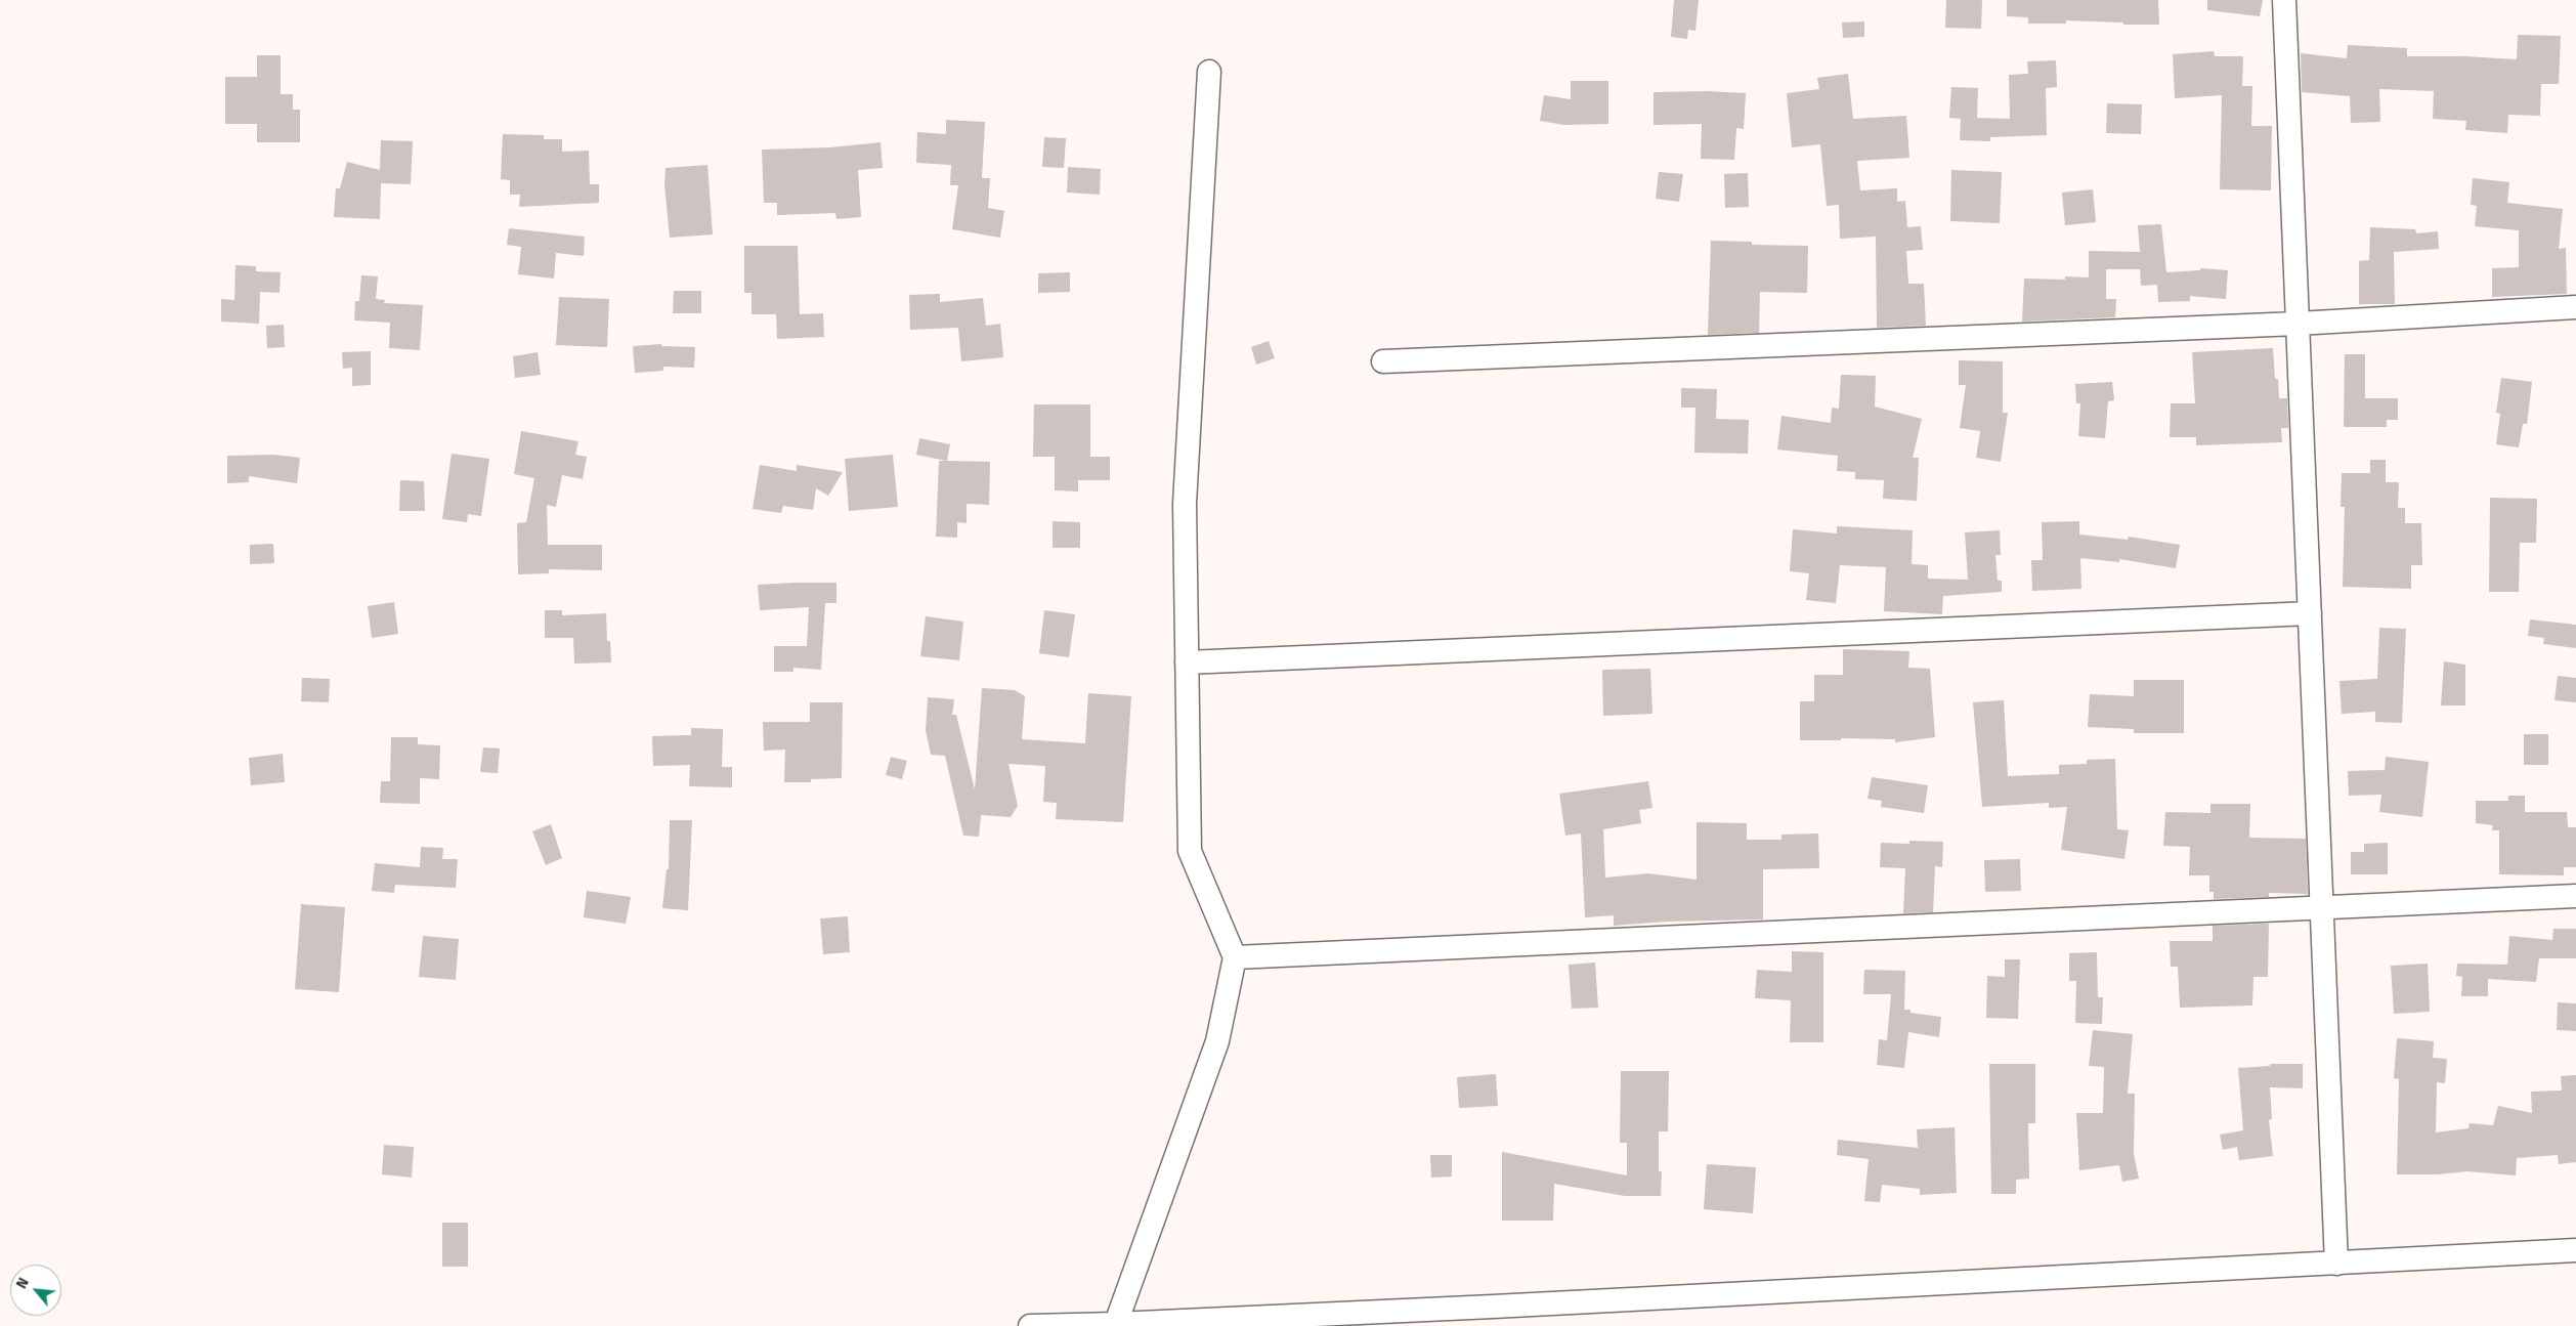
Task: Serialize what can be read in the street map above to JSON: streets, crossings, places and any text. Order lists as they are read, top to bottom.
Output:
{
  "north": "top left"
}
